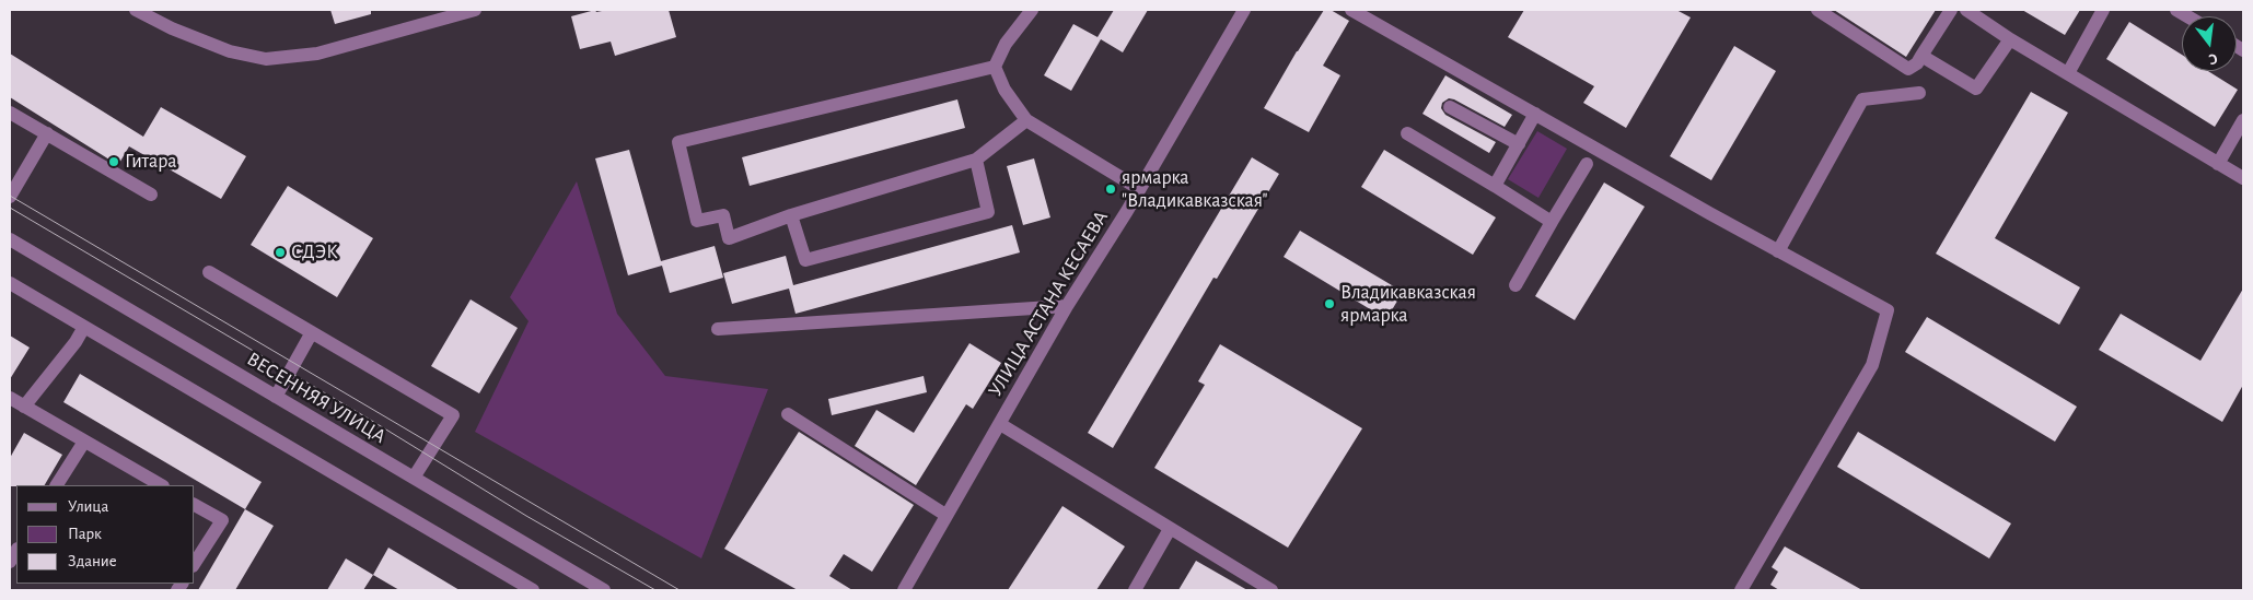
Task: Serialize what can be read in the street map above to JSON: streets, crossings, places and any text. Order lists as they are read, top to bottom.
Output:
{
  "streets": {
    "street": ["УЛИЦА АСТАНА КЕСАЕВА", "ВЕСЕННЯЯ УЛИЦА"]
  },
  "places": [
    "Гитара",
    "ярмарка \"Владикавказская\"",
    "СДЭК",
    "Владикавказская ярмарка"
  ],
  "legend": ["Улица", "Парк", "Здание"],
  "north": "bottom"
}
